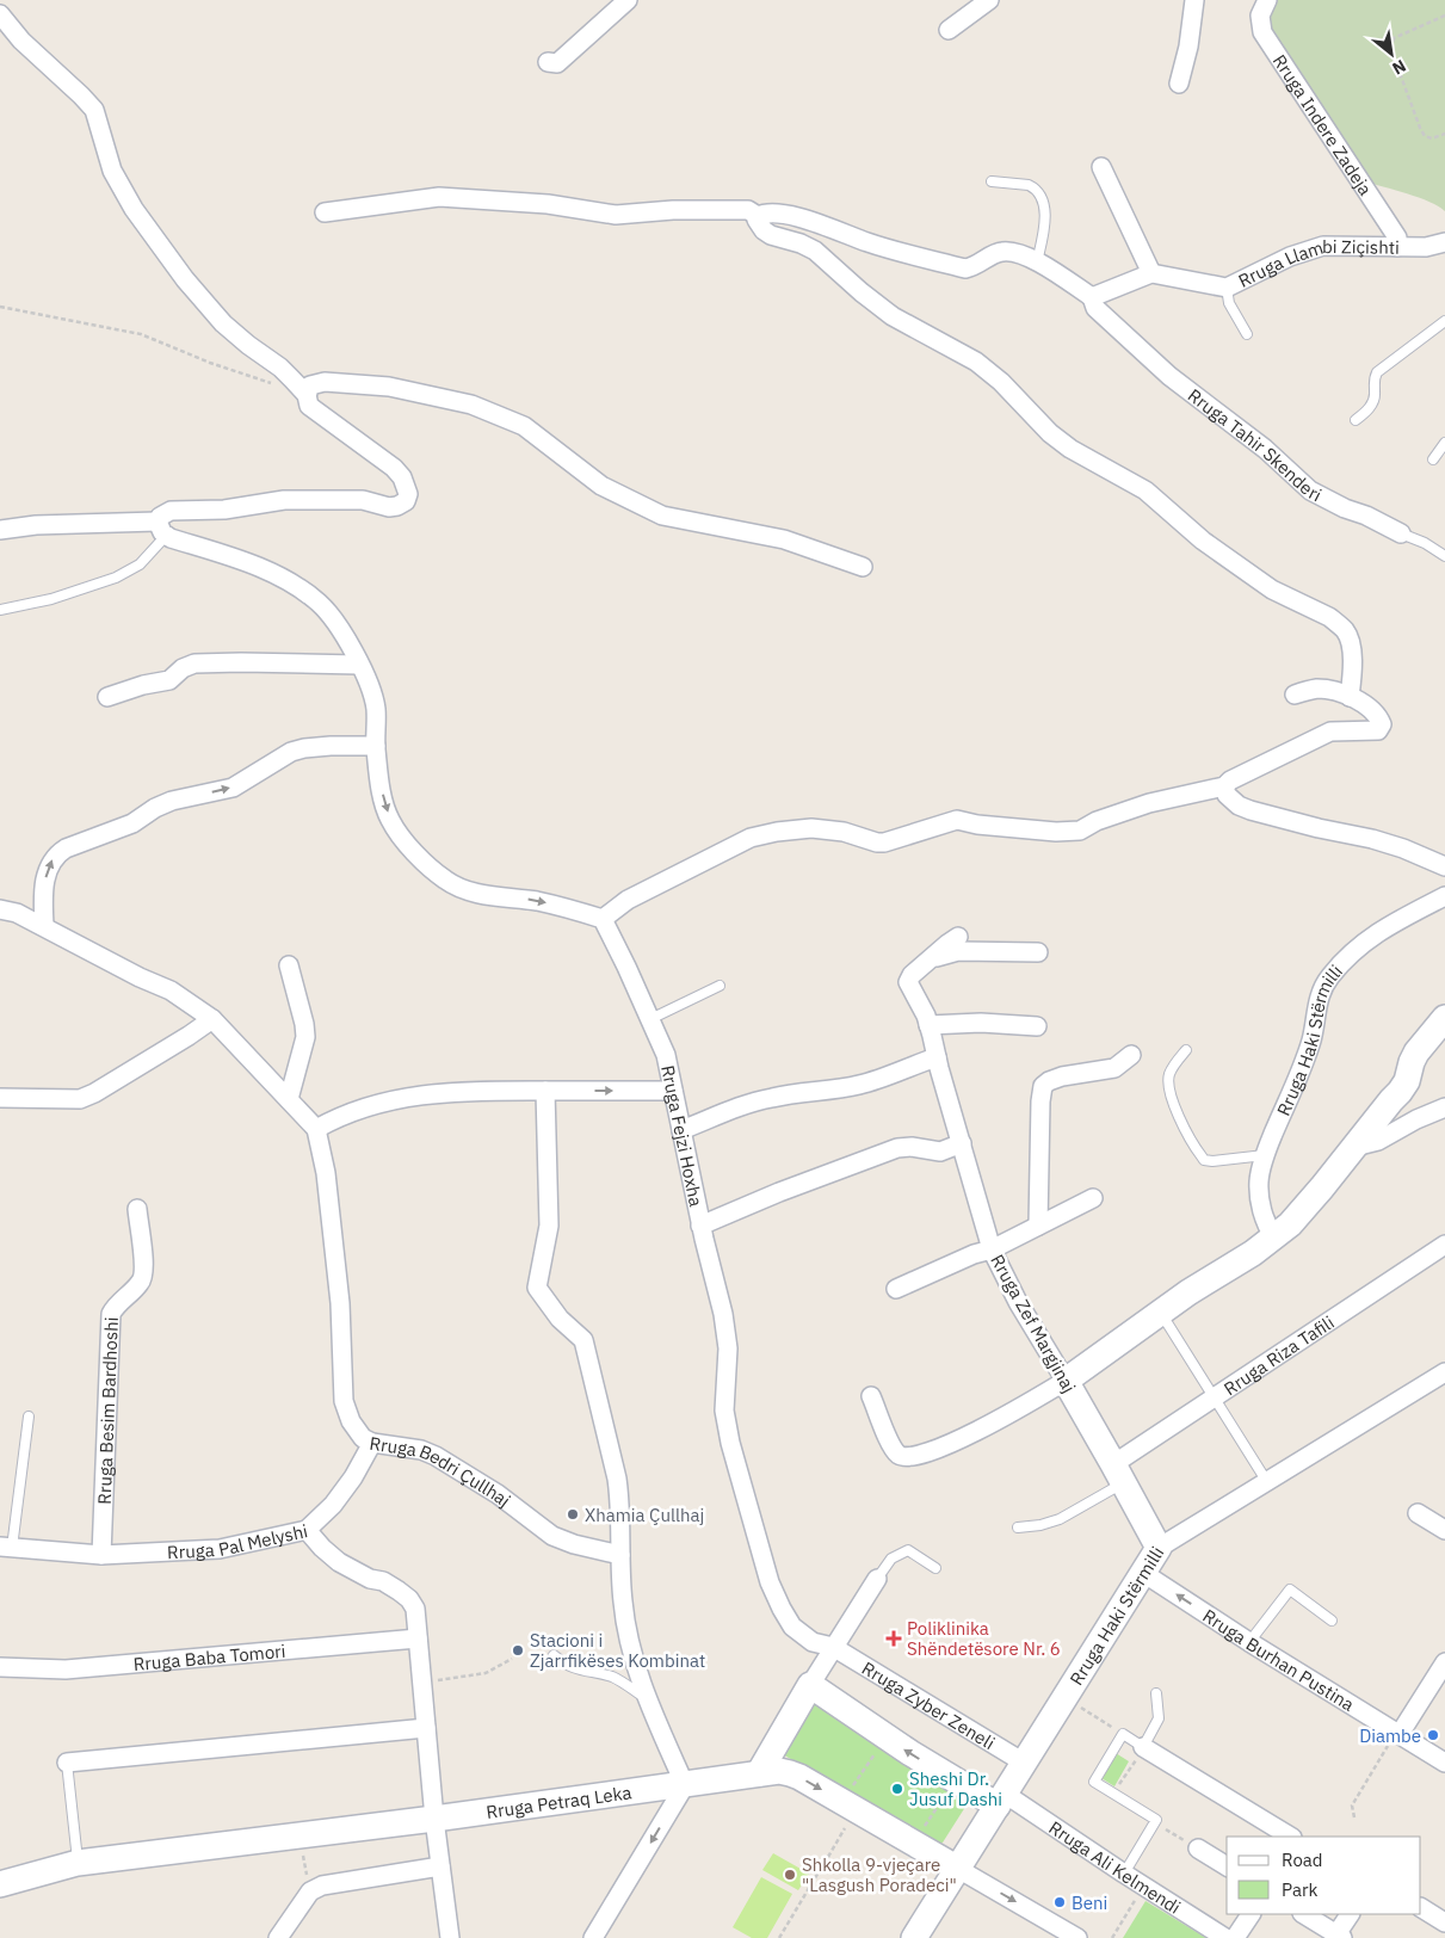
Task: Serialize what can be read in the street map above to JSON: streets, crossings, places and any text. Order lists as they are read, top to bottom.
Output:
{
  "streets": {
    "street": [
      "Rruga Indere Zadeja",
      "Rruga Llambi Ziçishti",
      "Rruga Tahir Skenderi",
      "Rruga Haki Stërmilli",
      "Rruga Fejzi Hoxha",
      "Rruga Zef Margjinaj",
      "Rruga Riza Tafili",
      "Rruga Besim Bardhoshi",
      "Rruga Bedri Çullhaj",
      "Rruga Pal Melyshi",
      "Rruga Baba Tomori",
      "Rruga Burhan Pustina",
      "Rruga Zyber Zeneli",
      "Rruga Petraq Leka",
      "Rruga Ali Kelmendi"
    ]
  },
  "crossings": [
    ["Rruga Indere Zadeja", "Rruga Llambi Ziçishti"],
    ["Rruga Haki Stërmilli", "Rruga Zef Margjinaj"],
    ["Rruga Haki Stërmilli", "Rruga Burhan Pustina"],
    ["Rruga Haki Stërmilli", "Rruga Zyber Zeneli"],
    ["Rruga Haki Stërmilli", "Rruga Petraq Leka"],
    ["Rruga Haki Stërmilli", "Rruga Ali Kelmendi"],
    ["Rruga Fejzi Hoxha", "Rruga Zyber Zeneli"],
    ["Rruga Zef Margjinaj", "Rruga Riza Tafili"],
    ["Rruga Besim Bardhoshi", "Rruga Pal Melyshi"],
    ["Rruga Pal Melyshi", "Rruga Baba Tomori"],
    ["Rruga Pal Melyshi", "Rruga Petraq Leka"]
  ],
  "one_way": ["Rruga Burhan Pustina"],
  "places": {
    "other": [
      "Xhamia Çullhaj",
      "Stacioni i Zjarrfikëses Kombinat",
      "Diambe",
      "Sheshi Dr. Jusuf Dashi",
      "Shkolla 9-vjeçare \"Lasgush Poradeci\"",
      "Beni"
    ],
    "health": ["Poliklinika Shëndetësore Nr. 6"]
  },
  "legend": ["Road", "Park"],
  "north": "bottom right"
}
